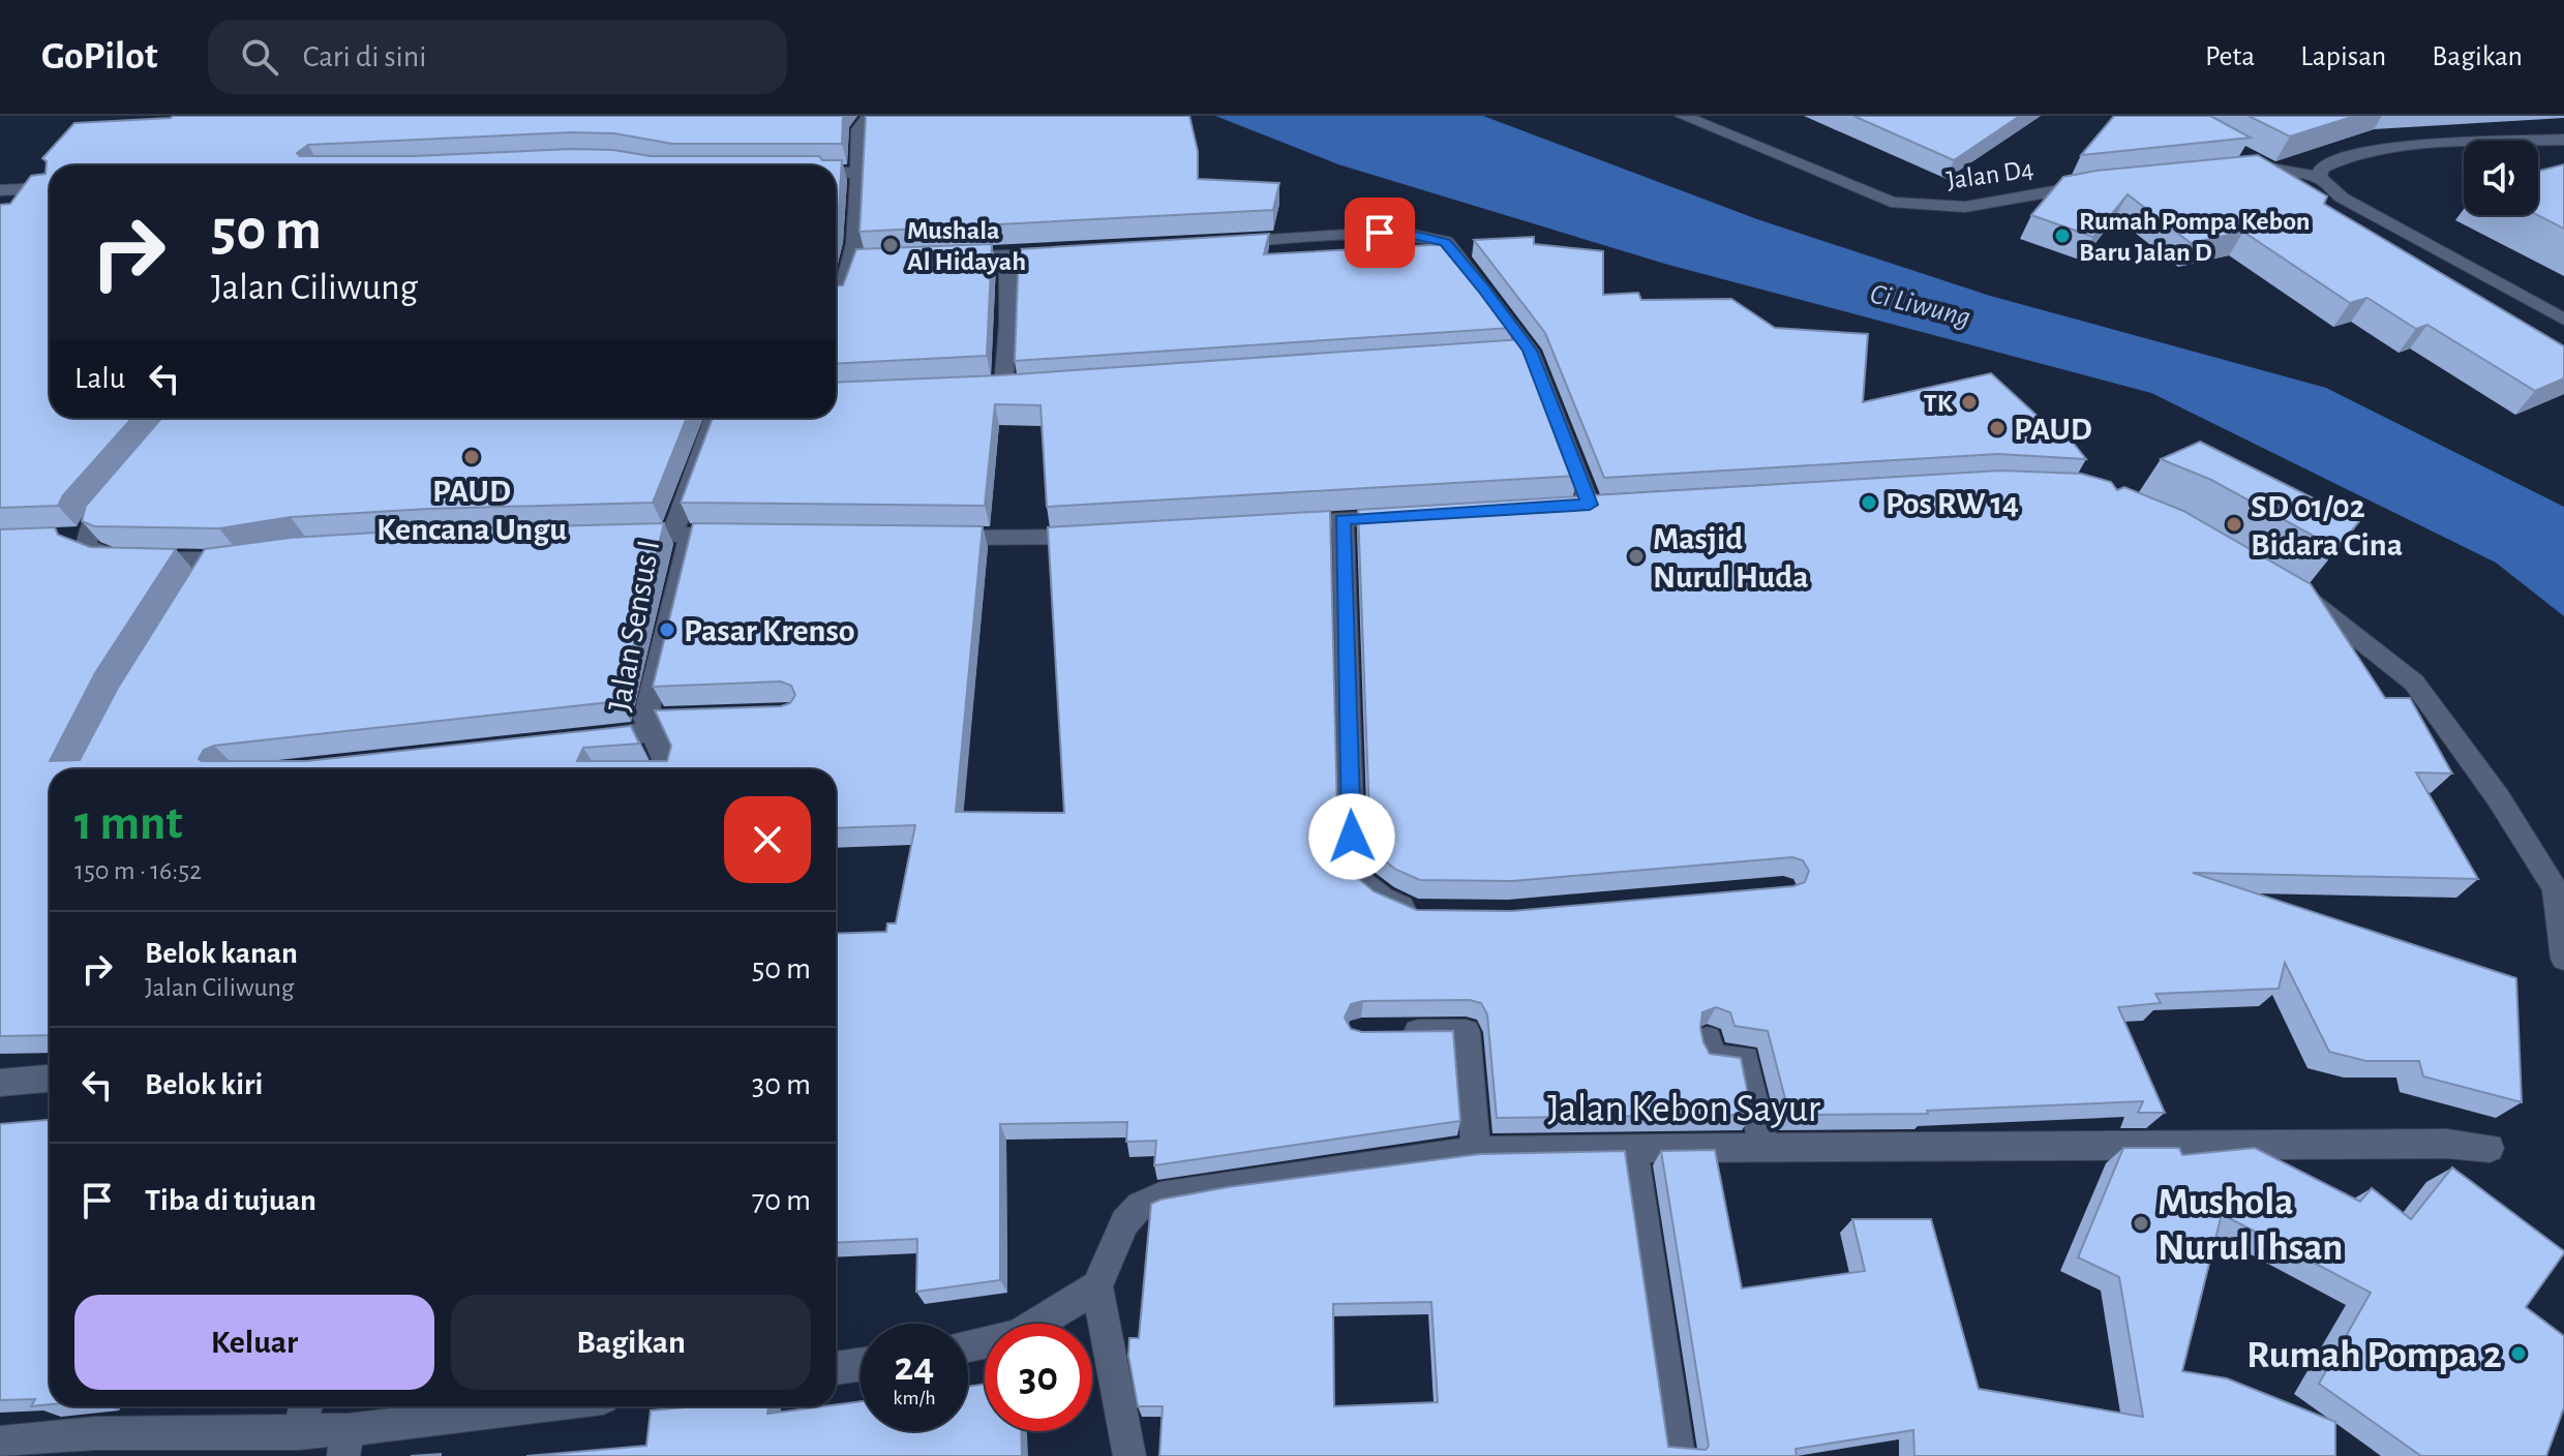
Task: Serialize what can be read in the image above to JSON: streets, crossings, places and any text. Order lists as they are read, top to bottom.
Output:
{
  "streets": {
    "street": ["Jalan D4", "Jalan Sensus I", "Jalan Kebon Sayur"]
  },
  "water": ["Ci Liwung"],
  "places": [
    "Rumah Pompa Kebon Baru Jalan D",
    "Mushala Al Hidayah",
    "TK",
    "PAUD",
    "PAUD Kencana Ungu",
    "Pos RW 14",
    "SD 01/02 Bidara Cina",
    "Masjid Nurul Huda",
    "Pasar Krenso",
    "Mushola Nurul Ihsan",
    "Rumah Pompa 2"
  ],
  "page": {
    "header": "GoPilot",
    "search": "Cari di sini",
    "nav": ["Peta", "Lapisan", "Bagikan"],
    "turn": ["50 m", "Jalan Ciliwung"],
    "then": "Lalu",
    "heading": ["1 mnt", "150 m · 16:52"],
    "list": [
      {
        "name": "Belok kanan",
        "note": "Jalan Ciliwung",
        "value": "50 m"
      },
      {
        "name": "Belok kiri",
        "value": "30 m"
      },
      {
        "name": "Tiba di tujuan",
        "value": "70 m"
      }
    ],
    "buttons": ["Keluar", "Bagikan"],
    "speed": "24 km/h",
    "limit": "30"
  }
}
